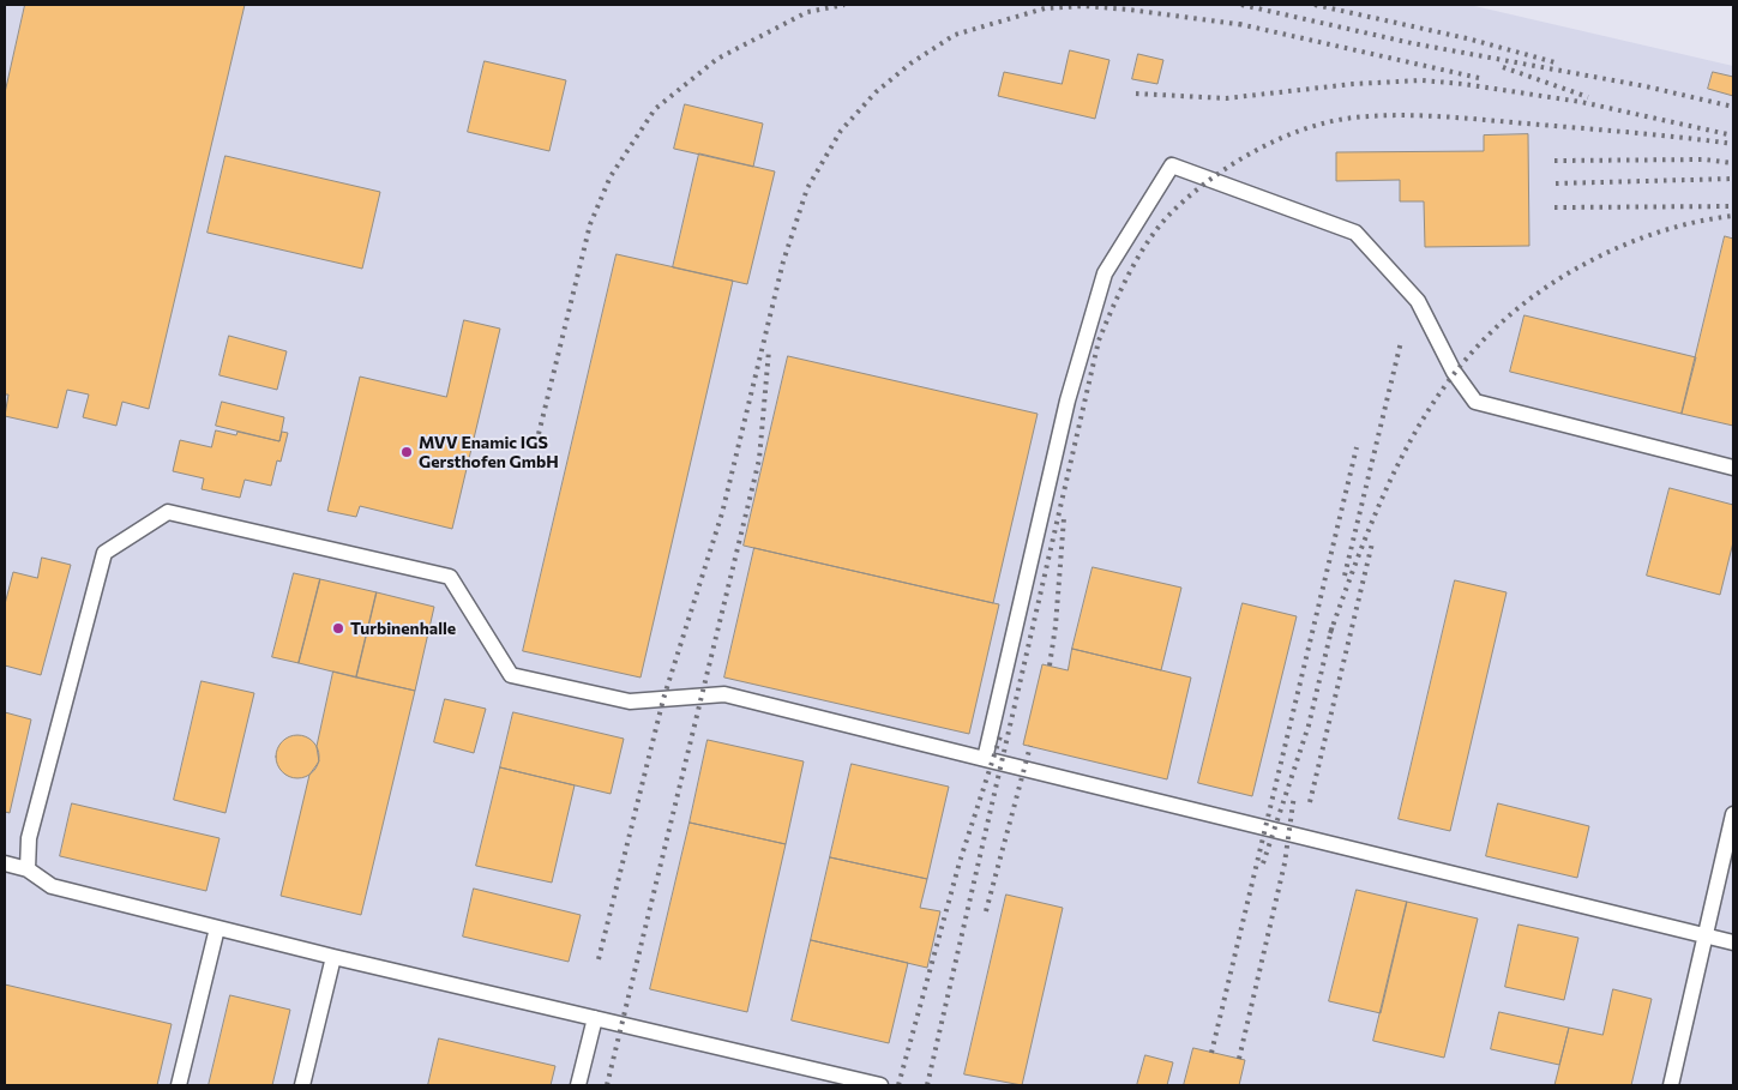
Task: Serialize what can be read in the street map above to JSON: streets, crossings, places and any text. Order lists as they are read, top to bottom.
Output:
{
  "places": ["MVV Enamic IGS Gersthofen GmbH", "Turbinenhalle"]
}
